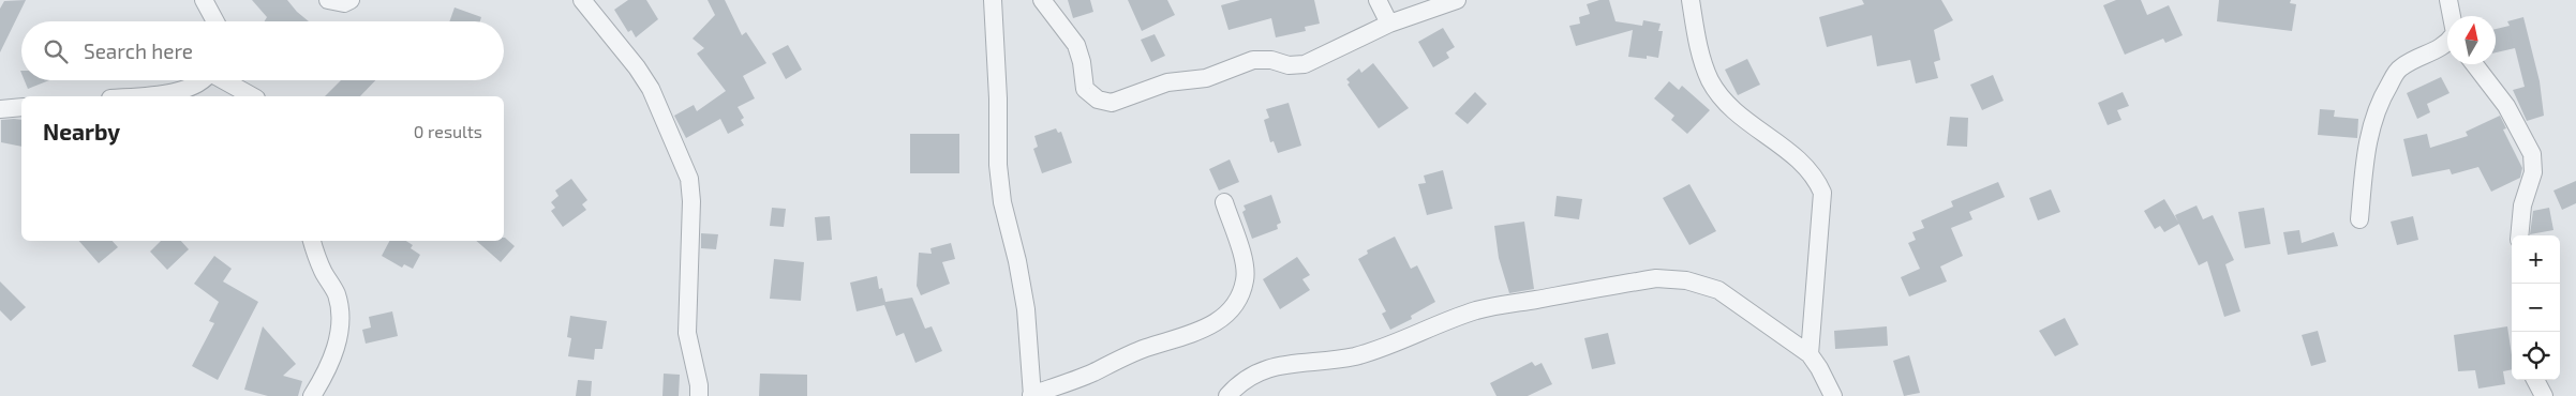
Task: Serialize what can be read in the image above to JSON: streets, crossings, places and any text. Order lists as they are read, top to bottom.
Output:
{
  "north": "top",
  "page": {
    "search": "Search here",
    "heading": ["Nearby", "0 results"],
    "map_buttons": ["+", "−"]
  }
}
